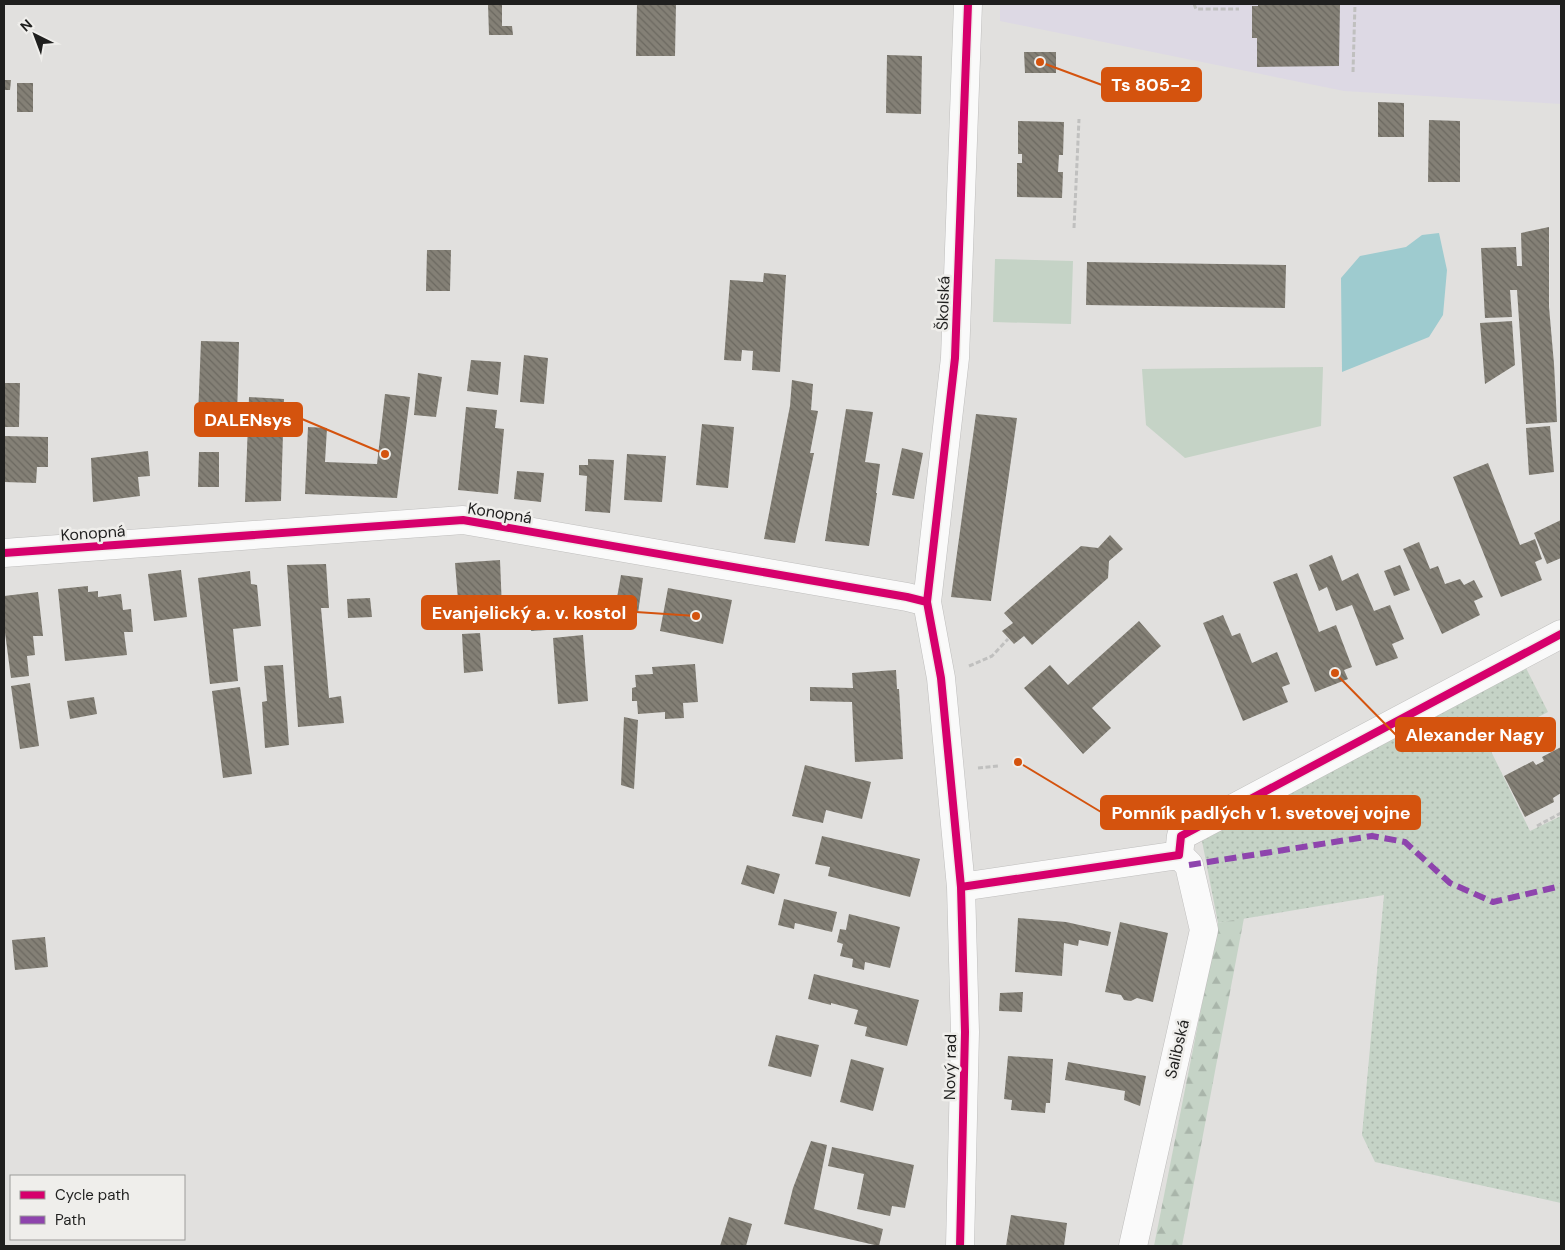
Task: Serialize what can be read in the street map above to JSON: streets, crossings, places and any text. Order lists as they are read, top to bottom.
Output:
{
  "streets": {
    "street": [
      "Školská",
      "Konopná",
      "Salibská",
      "Nový rad"
    ]
  },
  "crossings": [
    ["Školská", "Konopná"],
    ["Školská", "Nový rad"]
  ],
  "places": [
    "Ts 805-2",
    "DALENsys",
    "Evanjelický a. v. kostol",
    "Alexander Nagy",
    "Pomník padlých v 1. svetovej vojne"
  ],
  "legend": ["Cycle path", "Path"],
  "north": "top left"
}
